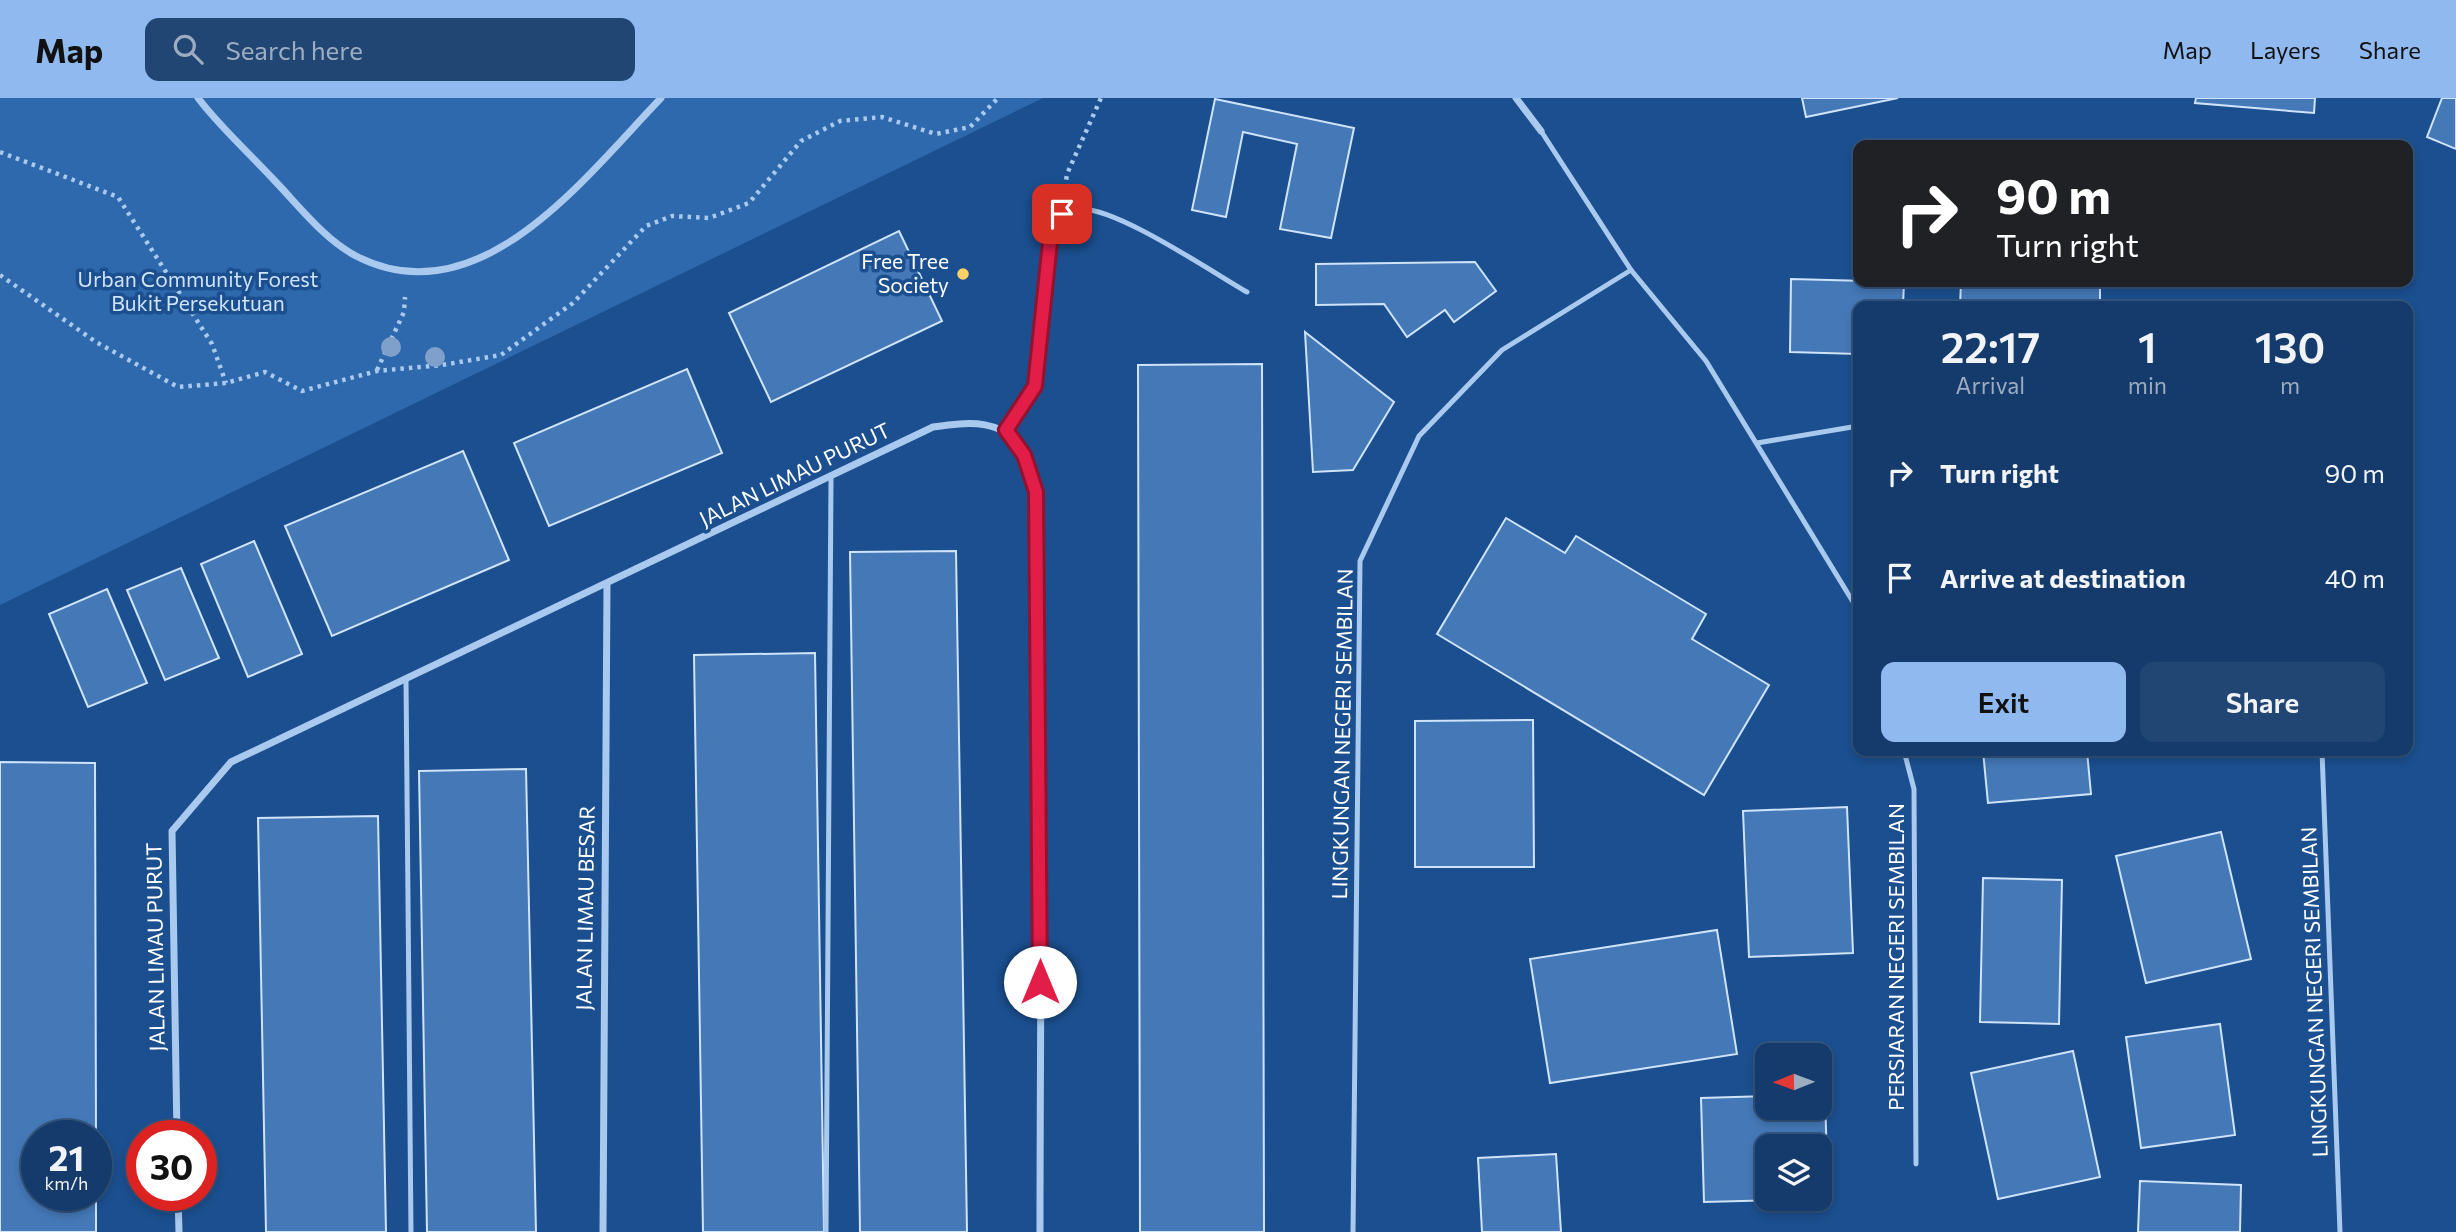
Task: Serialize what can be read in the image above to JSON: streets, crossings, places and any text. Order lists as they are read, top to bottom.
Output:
{
  "streets": {
    "street": ["JALAN LIMAU PURUT", "JALAN LIMAU BESAR"],
    "lane": ["LINGKUNGAN NEGERI SEMBILAN", "PERSIARAN NEGERI SEMBILAN"]
  },
  "crossings": [
    ["JALAN LIMAU PURUT", "JALAN LIMAU BESAR"]
  ],
  "parks": ["Urban Community Forest Bukit Persekutuan"],
  "places": ["Free Tree Society"],
  "north": "left",
  "page": {
    "header": "Map",
    "search": "Search here",
    "nav": ["Map", "Layers", "Share"],
    "turn": ["90 m", "Turn right"],
    "eta": [
      "22:17",
      "Arrival",
      "1",
      "min",
      "130",
      "m"
    ],
    "list": [
      {
        "name": "Turn right",
        "value": "90 m"
      },
      {
        "name": "Arrive at destination",
        "value": "40 m"
      }
    ],
    "buttons": ["Exit", "Share"],
    "speed": "21 km/h",
    "limit": "30"
  }
}
